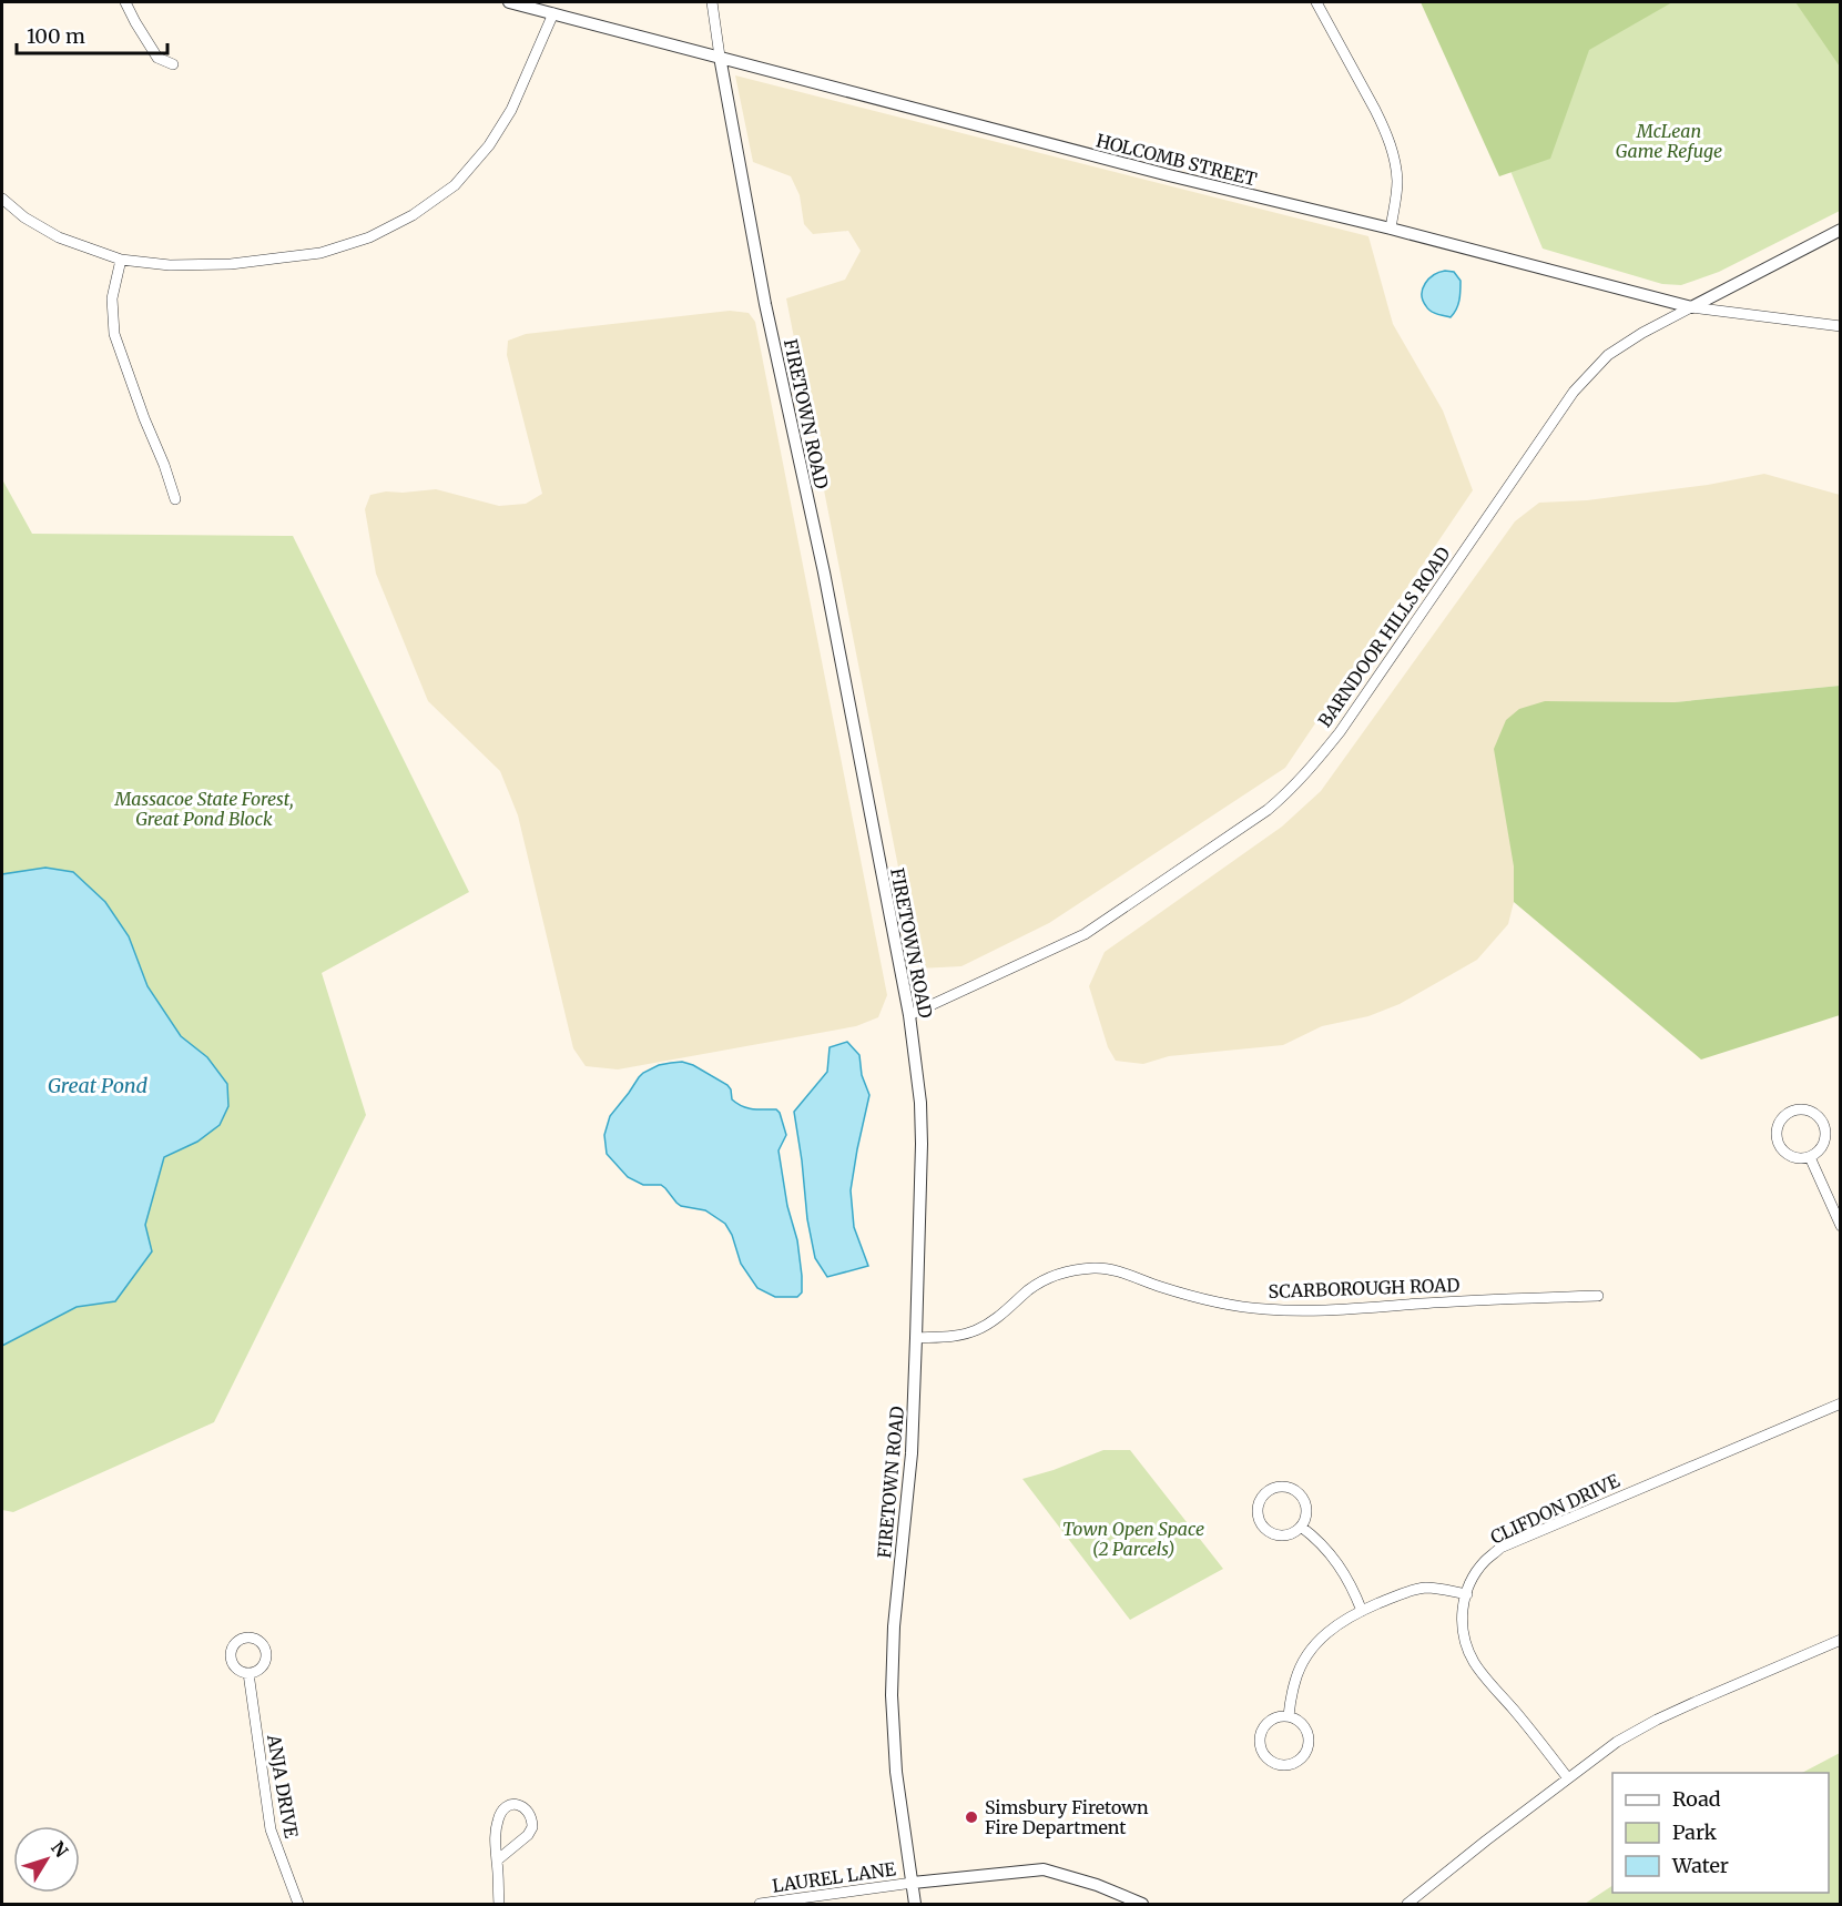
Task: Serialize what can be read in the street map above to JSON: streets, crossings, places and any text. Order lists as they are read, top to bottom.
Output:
{
  "streets": {
    "street": [
      "HOLCOMB STREET",
      "FIRETOWN ROAD",
      "BARNDOOR HILLS ROAD",
      "SCARBOROUGH ROAD",
      "CLIFDON DRIVE",
      "ANJA DRIVE",
      "LAUREL LANE"
    ]
  },
  "crossings": [
    ["HOLCOMB STREET", "FIRETOWN ROAD"],
    ["HOLCOMB STREET", "BARNDOOR HILLS ROAD"],
    ["FIRETOWN ROAD", "BARNDOOR HILLS ROAD"],
    ["FIRETOWN ROAD", "SCARBOROUGH ROAD"],
    ["FIRETOWN ROAD", "LAUREL LANE"]
  ],
  "water": ["Great Pond"],
  "parks": ["McLean Game Refuge", "Massacoe State Forest, Great Pond Block", "Town Open Space (2 Parcels)"],
  "places": ["Simsbury Firetown Fire Department"],
  "legend": ["Road", "Park", "Water"],
  "scale_bar": "100 m",
  "north": "top right"
}
